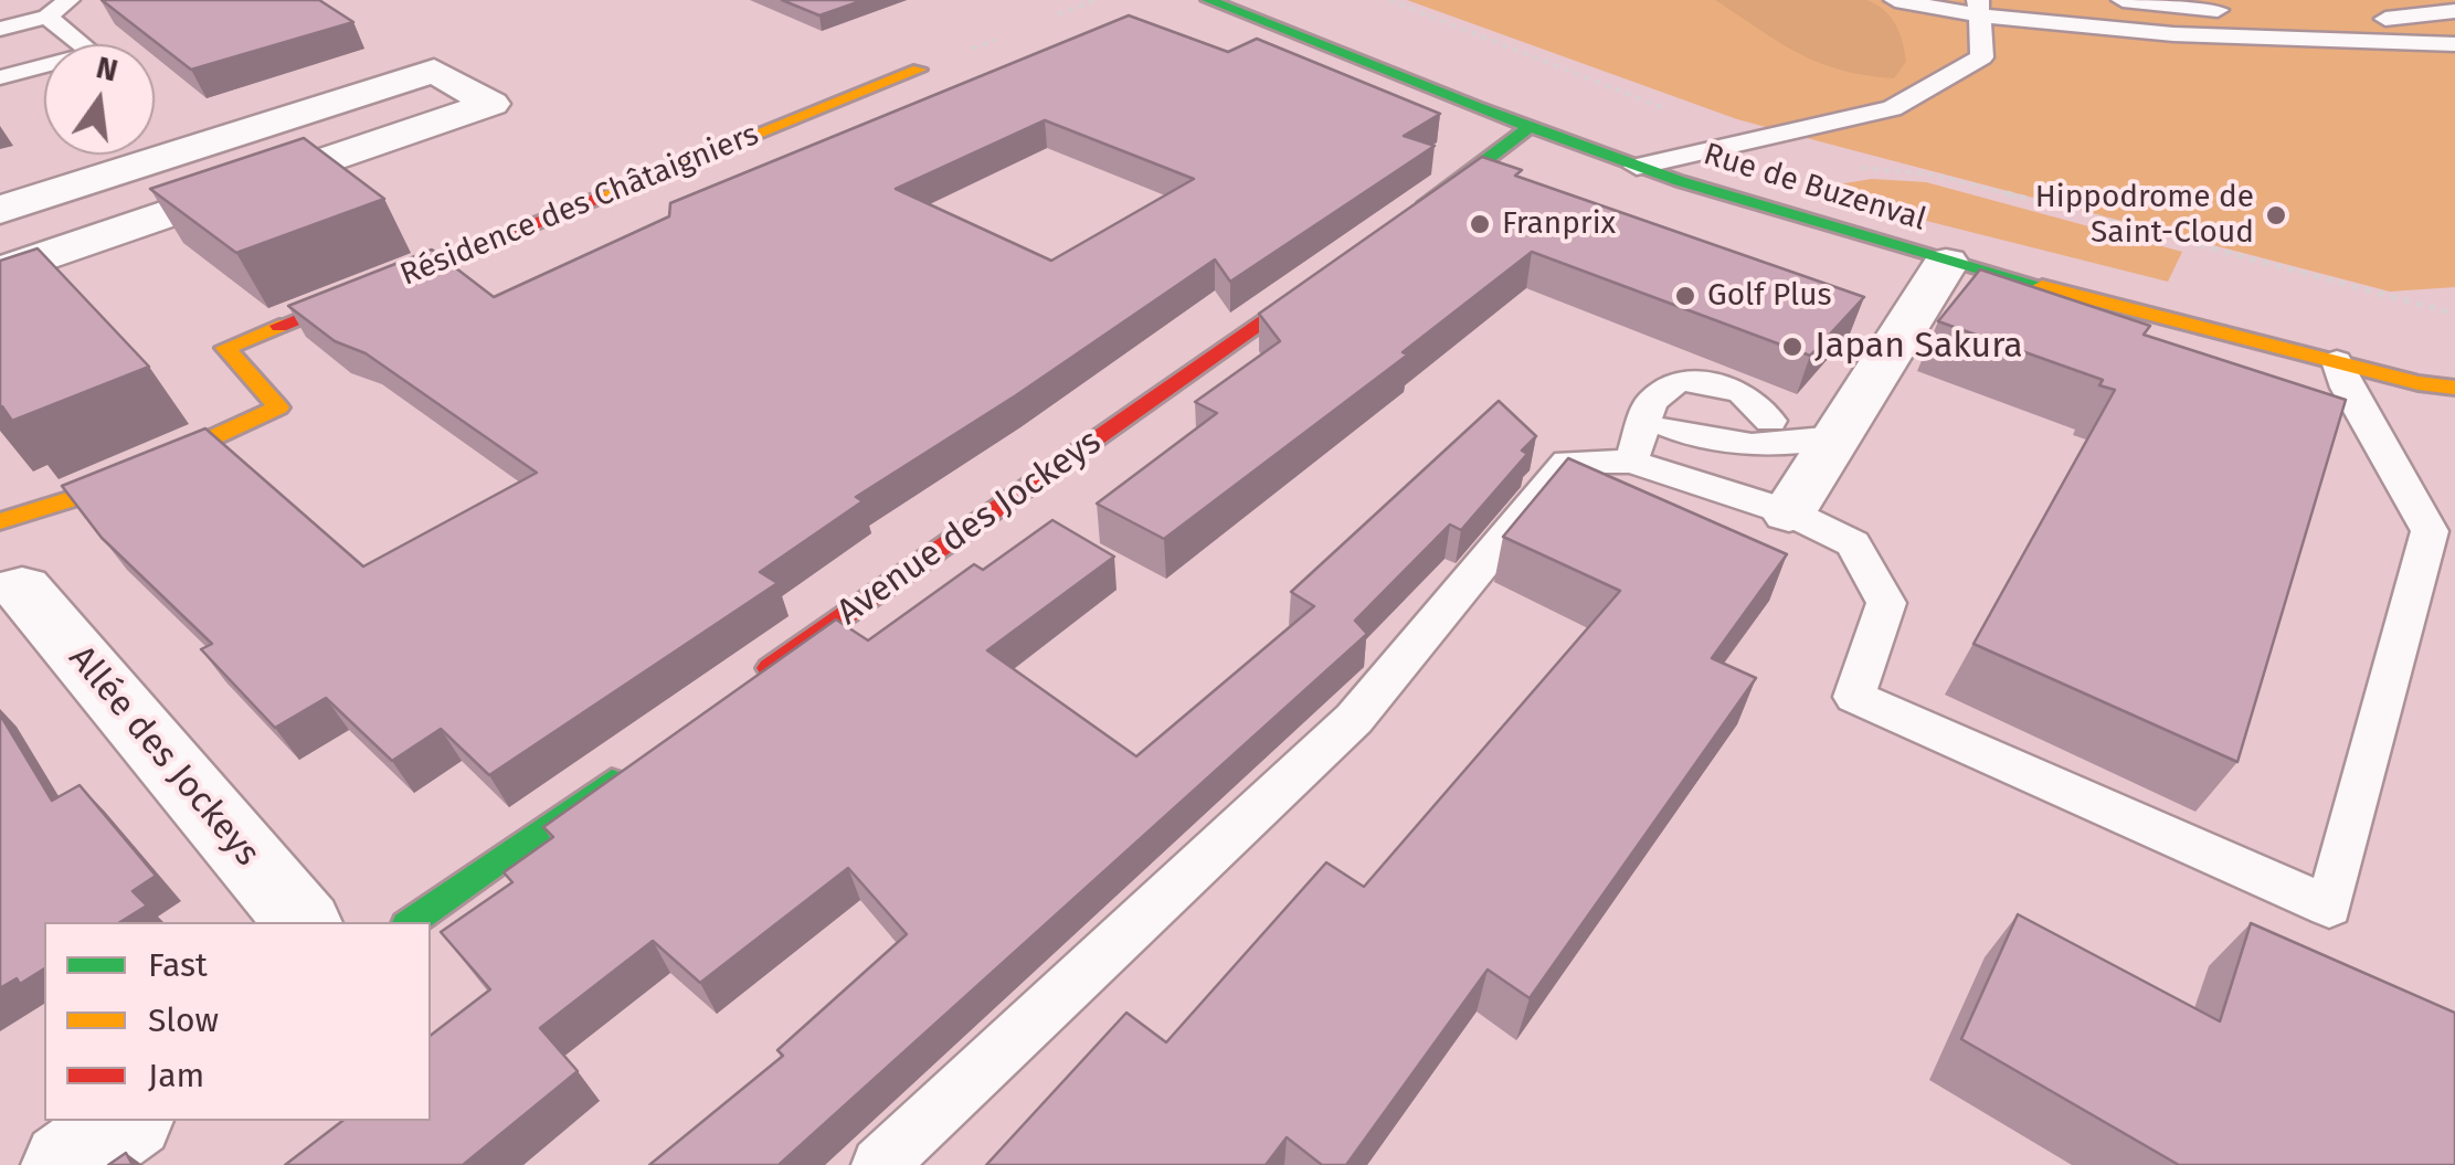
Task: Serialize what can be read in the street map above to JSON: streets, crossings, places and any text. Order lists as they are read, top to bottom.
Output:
{
  "streets": {
    "street": [
      "Rue de Buzenval",
      "Résidence des Châtaigniers",
      "Avenue des Jockeys",
      "Allée des Jockeys"
    ]
  },
  "places": [
    "Hippodrome de Saint-Cloud",
    "Franprix",
    "Golf Plus",
    "Japan Sakura"
  ],
  "legend": ["Fast", "Slow", "Jam"],
  "north": "top"
}
